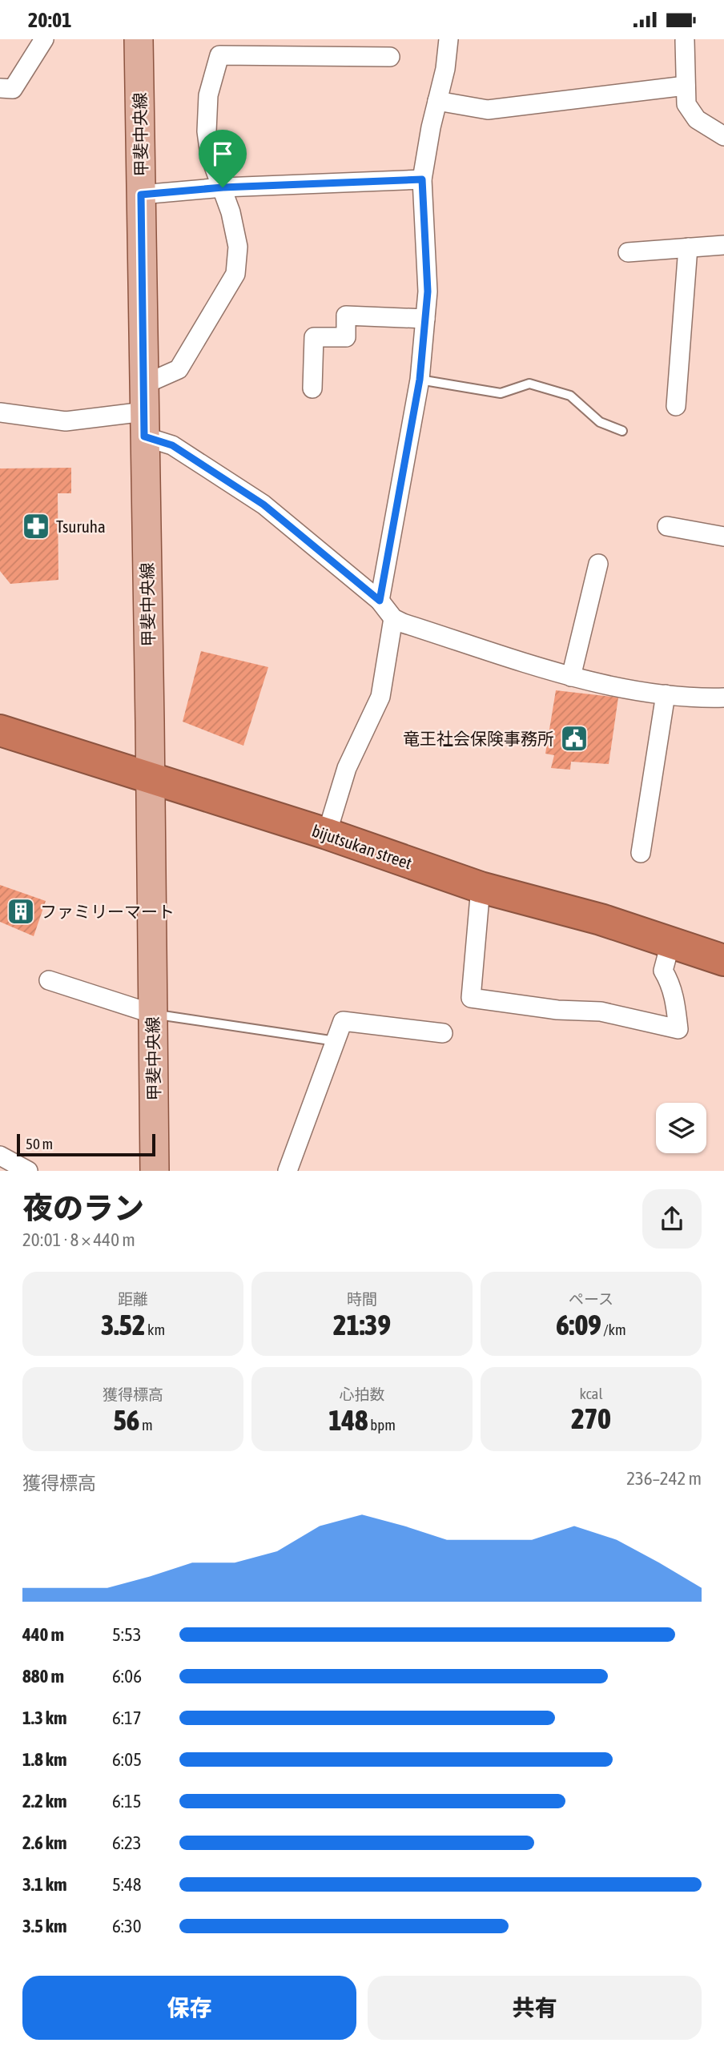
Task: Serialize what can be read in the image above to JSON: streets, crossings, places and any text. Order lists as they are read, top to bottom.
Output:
{
  "streets": {
    "highway": ["bijutsukan street"],
    "main road": ["甲斐中央線"]
  },
  "crossings": [
    ["甲斐中央線", "bijutsukan street"]
  ],
  "places": {
    "pharmacy": ["Tsuruha"],
    "public building": ["竜王社会保険事務所"],
    "building": ["ファミリーマート"]
  },
  "scale_bar": "50 m",
  "page": {
    "status": "20:01",
    "scale": "50 m",
    "heading": ["夜のラン", "20:01 · 8 × 440 m"],
    "stats": [
      ["距離", "3.52 km"],
      ["時間", "21:39"],
      ["ペース", "6:09 /km"],
      ["獲得標高", "56 m"],
      ["心拍数", "148 bpm"],
      ["kcal", "270"]
    ],
    "chart": ["獲得標高", "236–242 m"],
    "list": [
      {
        "name": "440 m",
        "note": "5:53"
      },
      {
        "name": "880 m",
        "note": "6:06"
      },
      {
        "name": "1.3 km",
        "note": "6:17"
      },
      {
        "name": "1.8 km",
        "note": "6:05"
      },
      {
        "name": "2.2 km",
        "note": "6:15"
      },
      {
        "name": "2.6 km",
        "note": "6:23"
      },
      {
        "name": "3.1 km",
        "note": "5:48"
      },
      {
        "name": "3.5 km",
        "note": "6:30"
      }
    ],
    "buttons": ["保存", "共有"]
  }
}
